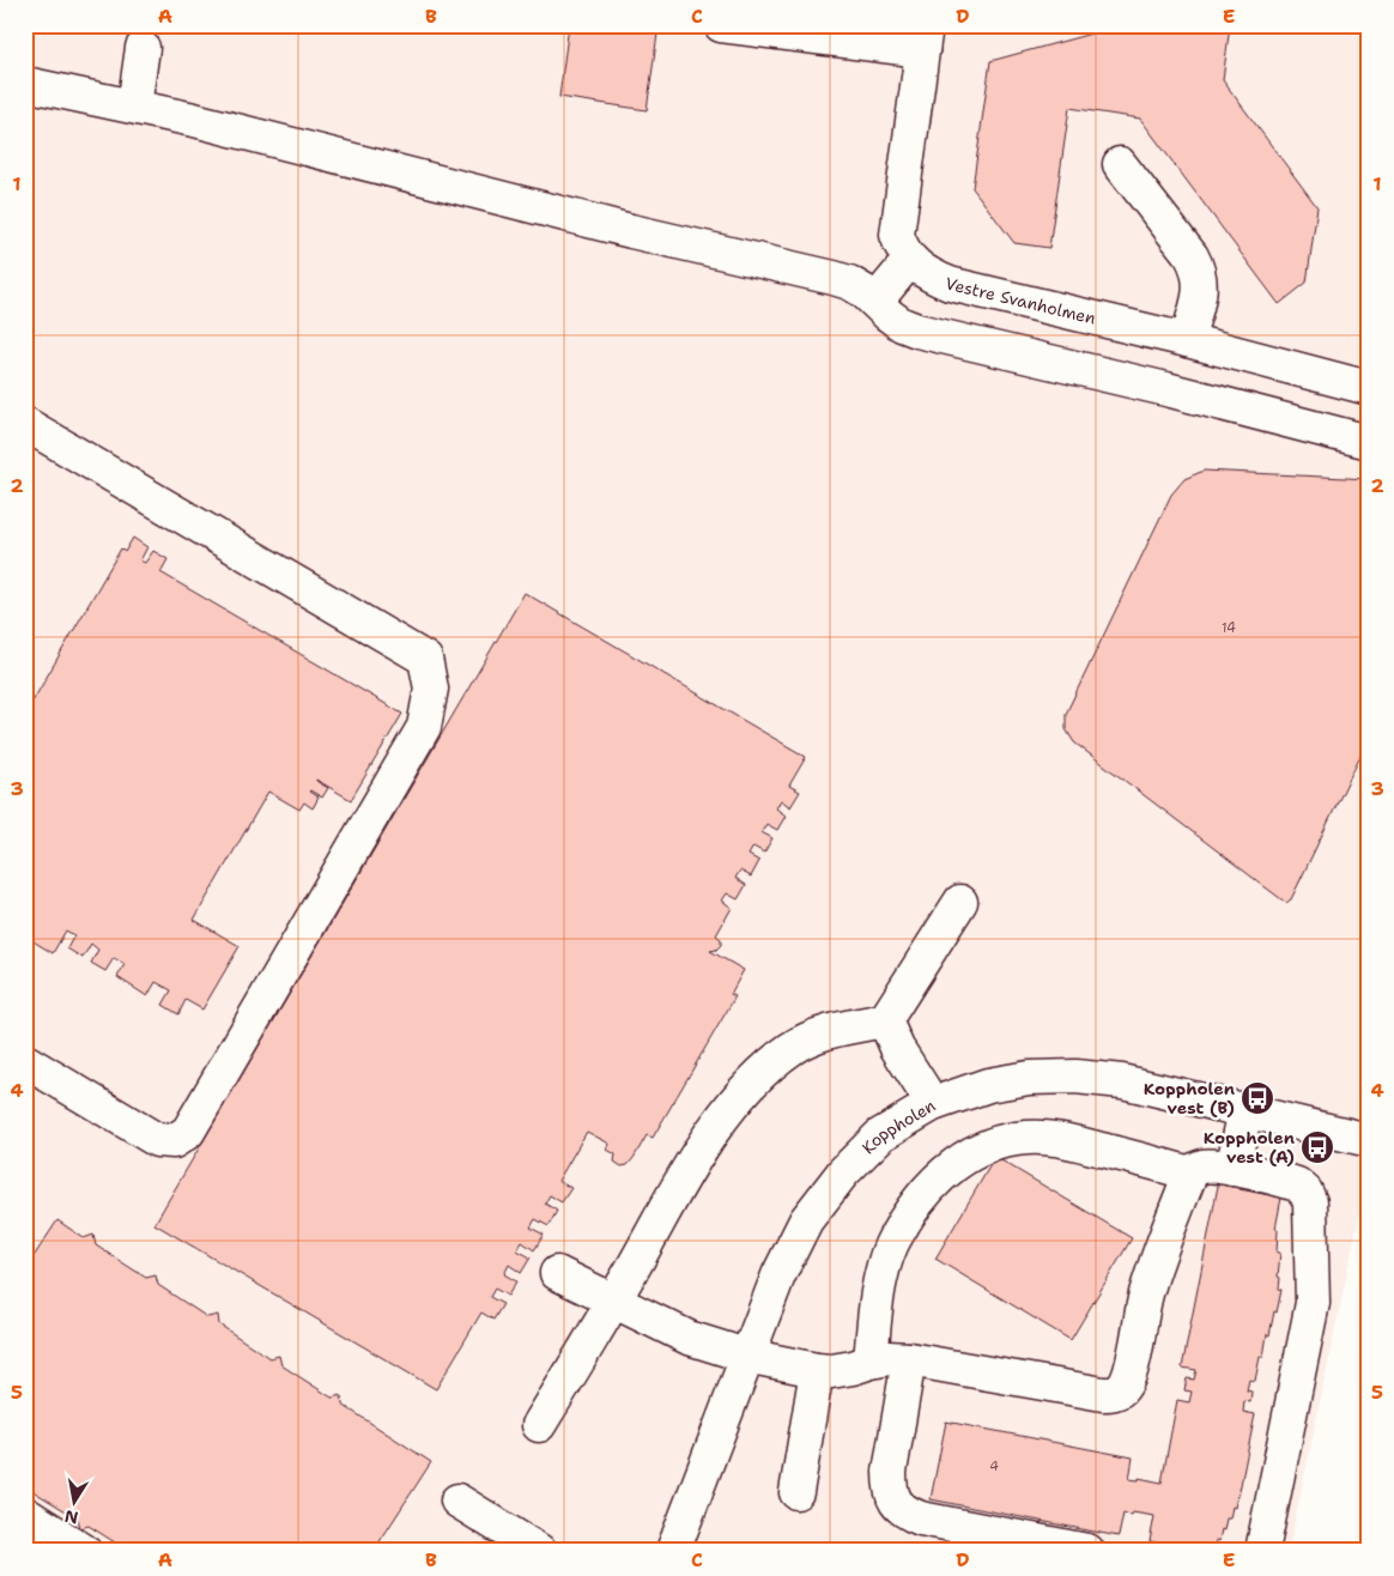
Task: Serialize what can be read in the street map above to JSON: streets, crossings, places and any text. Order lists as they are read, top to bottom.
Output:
{
  "streets": {
    "street": ["Vestre Svanholmen", "Koppholen"]
  },
  "places": {
    "bus stop": ["Koppholen vest (B)", "Koppholen vest (A)"]
  },
  "house_numbers": ["14", "4"],
  "north": "bottom",
  "grid": {
    "columns": [
      "A",
      "B",
      "C",
      "D",
      "E"
    ],
    "rows": [
      "1",
      "2",
      "3",
      "4",
      "5"
    ]
  }
}
